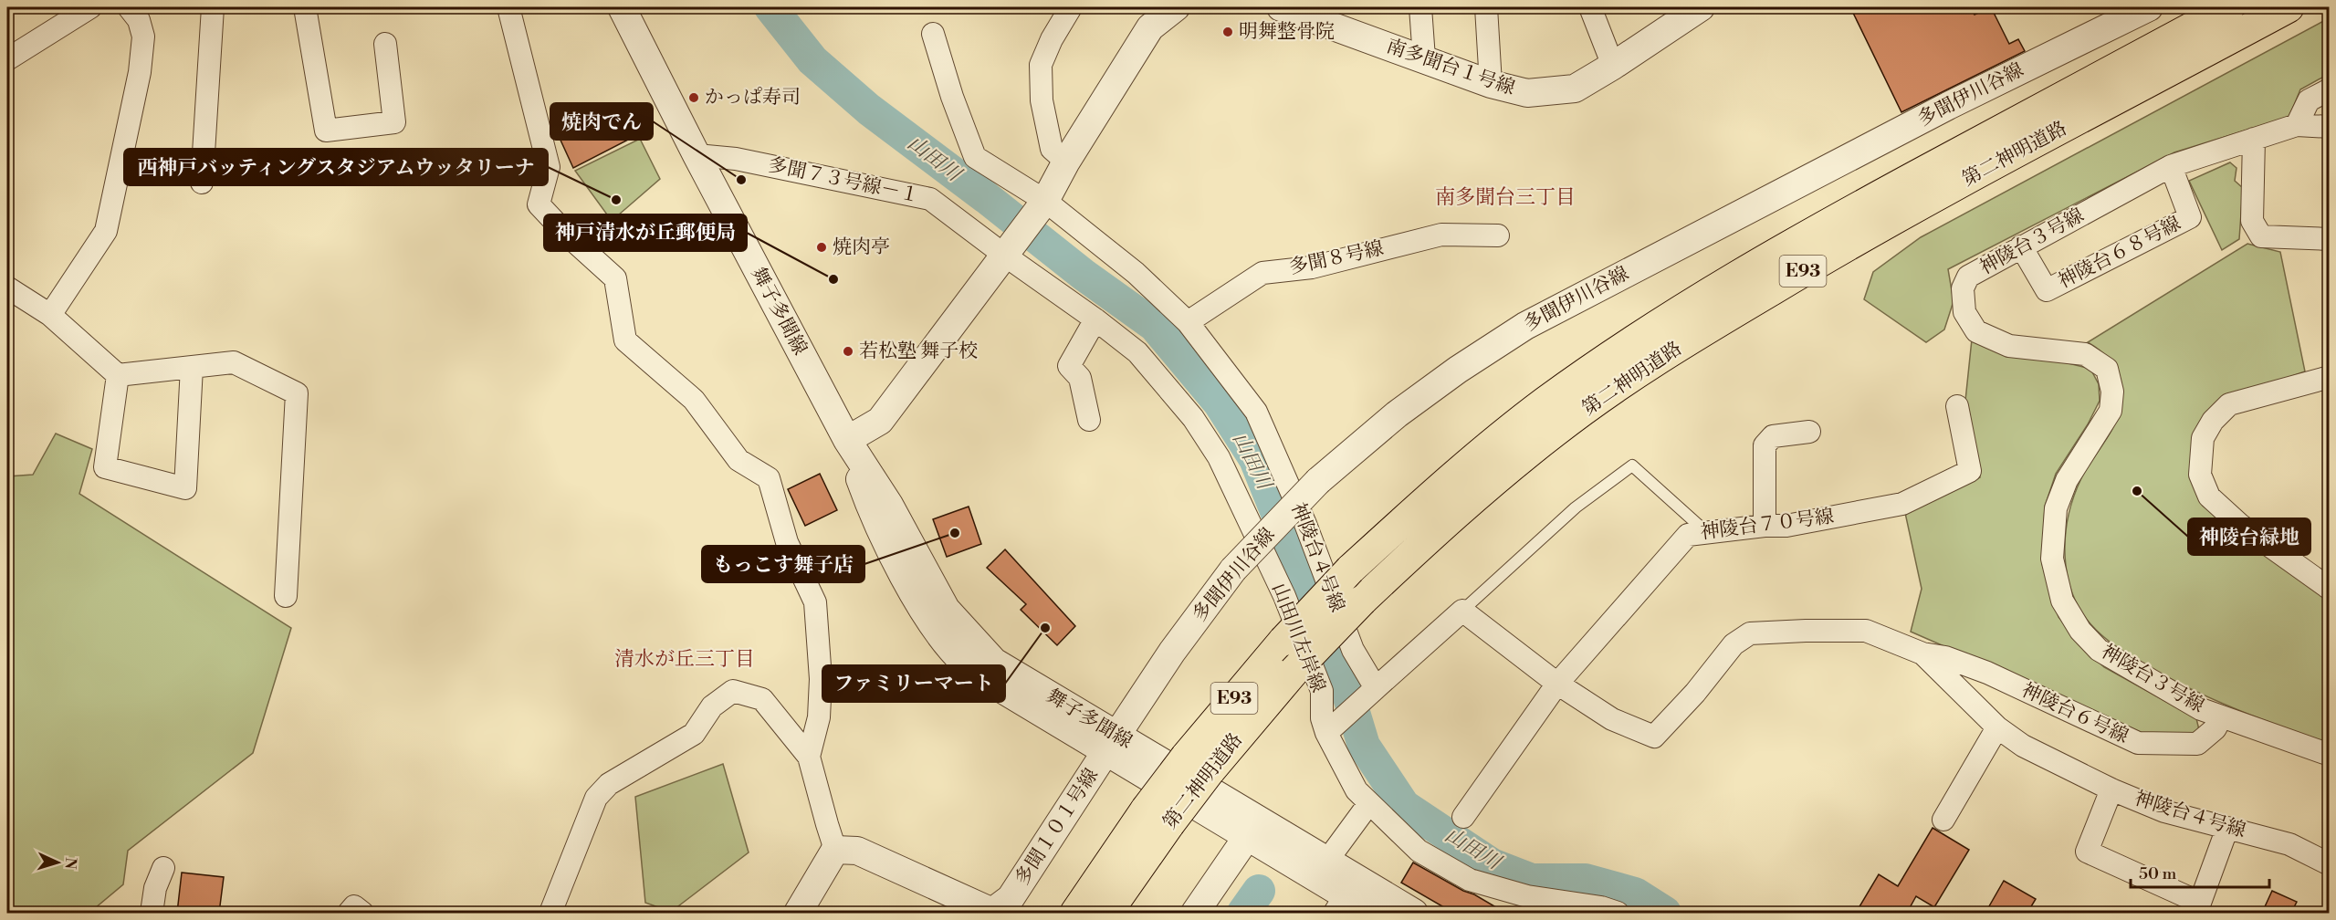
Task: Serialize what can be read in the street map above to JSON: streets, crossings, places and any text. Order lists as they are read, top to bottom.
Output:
{
  "streets": {
    "highway": ["第二神明道路", "E93"],
    "street": [
      "南多聞台１号線",
      "多聞伊川谷線",
      "多聞７３号線－１",
      "神陵台３号線",
      "神陵台６８号線",
      "多聞８号線",
      "舞子多聞線",
      "神陵台７０号線",
      "神陵台４号線",
      "山田川左岸線",
      "神陵台６号線",
      "多聞１０１号線"
    ]
  },
  "crossings": [
    ["多聞伊川谷線", "舞子多聞線"],
    ["多聞伊川谷線", "多聞１０１号線"],
    ["多聞７３号線－１", "舞子多聞線"],
    ["多聞７３号線－１", "山田川左岸線"],
    ["神陵台３号線", "神陵台６８号線"],
    ["神陵台３号線", "神陵台６号線"],
    ["多聞８号線", "神陵台４号線"],
    ["舞子多聞線", "多聞１０１号線"],
    ["神陵台７０号線", "神陵台４号線"],
    ["神陵台４号線", "神陵台６号線"]
  ],
  "districts": ["南多聞台三丁目", "清水が丘三丁目"],
  "water": ["山田川"],
  "places": [
    "明舞整骨院",
    "かっぱ寿司",
    "焼肉でん",
    "西神戸バッティングスタジアムウッタリーナ",
    "焼肉亭",
    "神戸清水が丘郵便局",
    "若松塾 舞子校",
    "神陵台緑地",
    "もっこす舞子店",
    "ファミリーマート"
  ],
  "scale_bar": "50 m",
  "north": "right"
}
